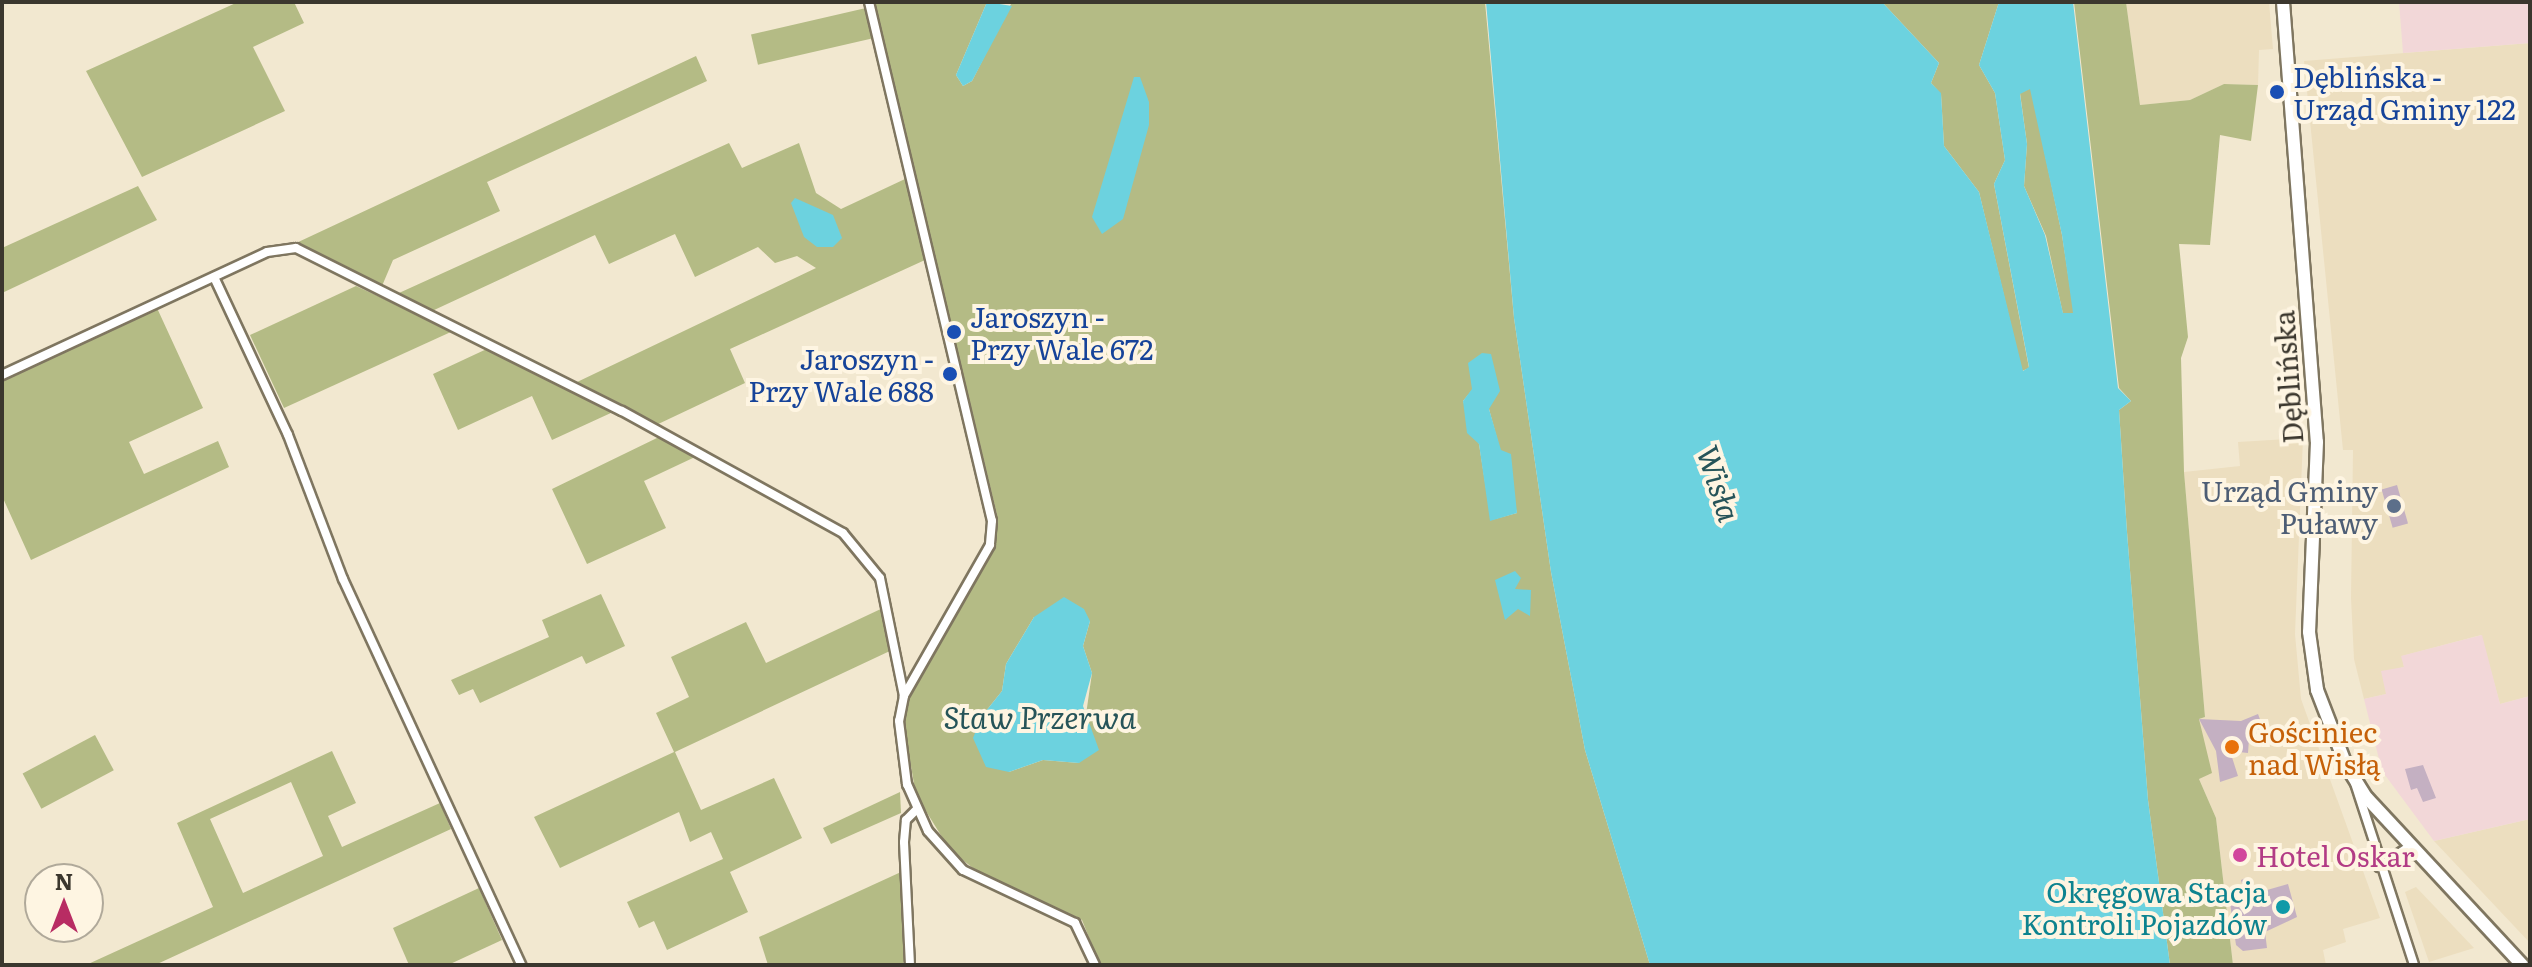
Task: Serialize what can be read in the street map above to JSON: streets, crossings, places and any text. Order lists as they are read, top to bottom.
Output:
{
  "streets": {
    "main road": ["Dęblińska"]
  },
  "water": ["Wisła", "Staw Przerwa"],
  "places": [
    "Dęblińska - Urząd Gminy 122",
    "Jaroszyn - Przy Wale 672",
    "Jaroszyn - Przy Wale 688",
    "Urząd Gminy Puławy",
    "Gościniec nad Wisłą",
    "Hotel Oskar",
    "Okręgowa Stacja Kontroli Pojazdów"
  ],
  "north": "top"
}
